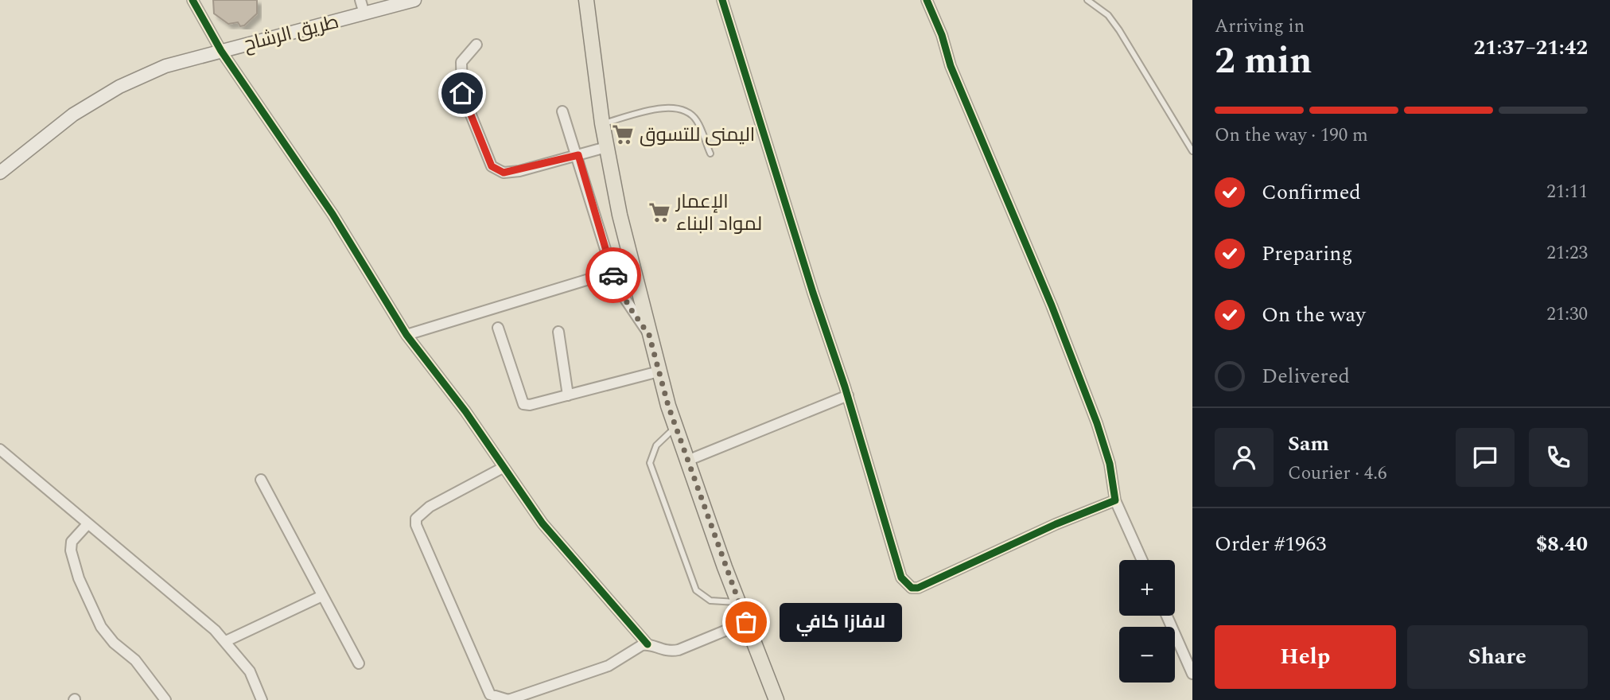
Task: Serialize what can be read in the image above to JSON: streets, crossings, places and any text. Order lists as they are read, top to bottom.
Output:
{
  "streets": {
    "main road": ["طريق الرشاح"]
  },
  "places": {
    "supermarket": ["اليمنى للتسوق", "الإعمار لمواد البناء"],
    "other": ["لافازا كافي"]
  },
  "page": {
    "heading": ["2 min", "Arriving in", "21:37–21:42"],
    "panel": [
      "Sam",
      "Courier · 4.6",
      "Order #1963",
      "$8.40"
    ],
    "bar": "On the way · 190 m",
    "list": [
      ["Confirmed", "21:11"],
      ["Preparing", "21:23"],
      ["On the way", "21:30"],
      "Delivered"
    ],
    "map_buttons": ["+", "−"],
    "bubble": "لافازا كافي",
    "buttons": ["Help", "Share"]
  }
}
